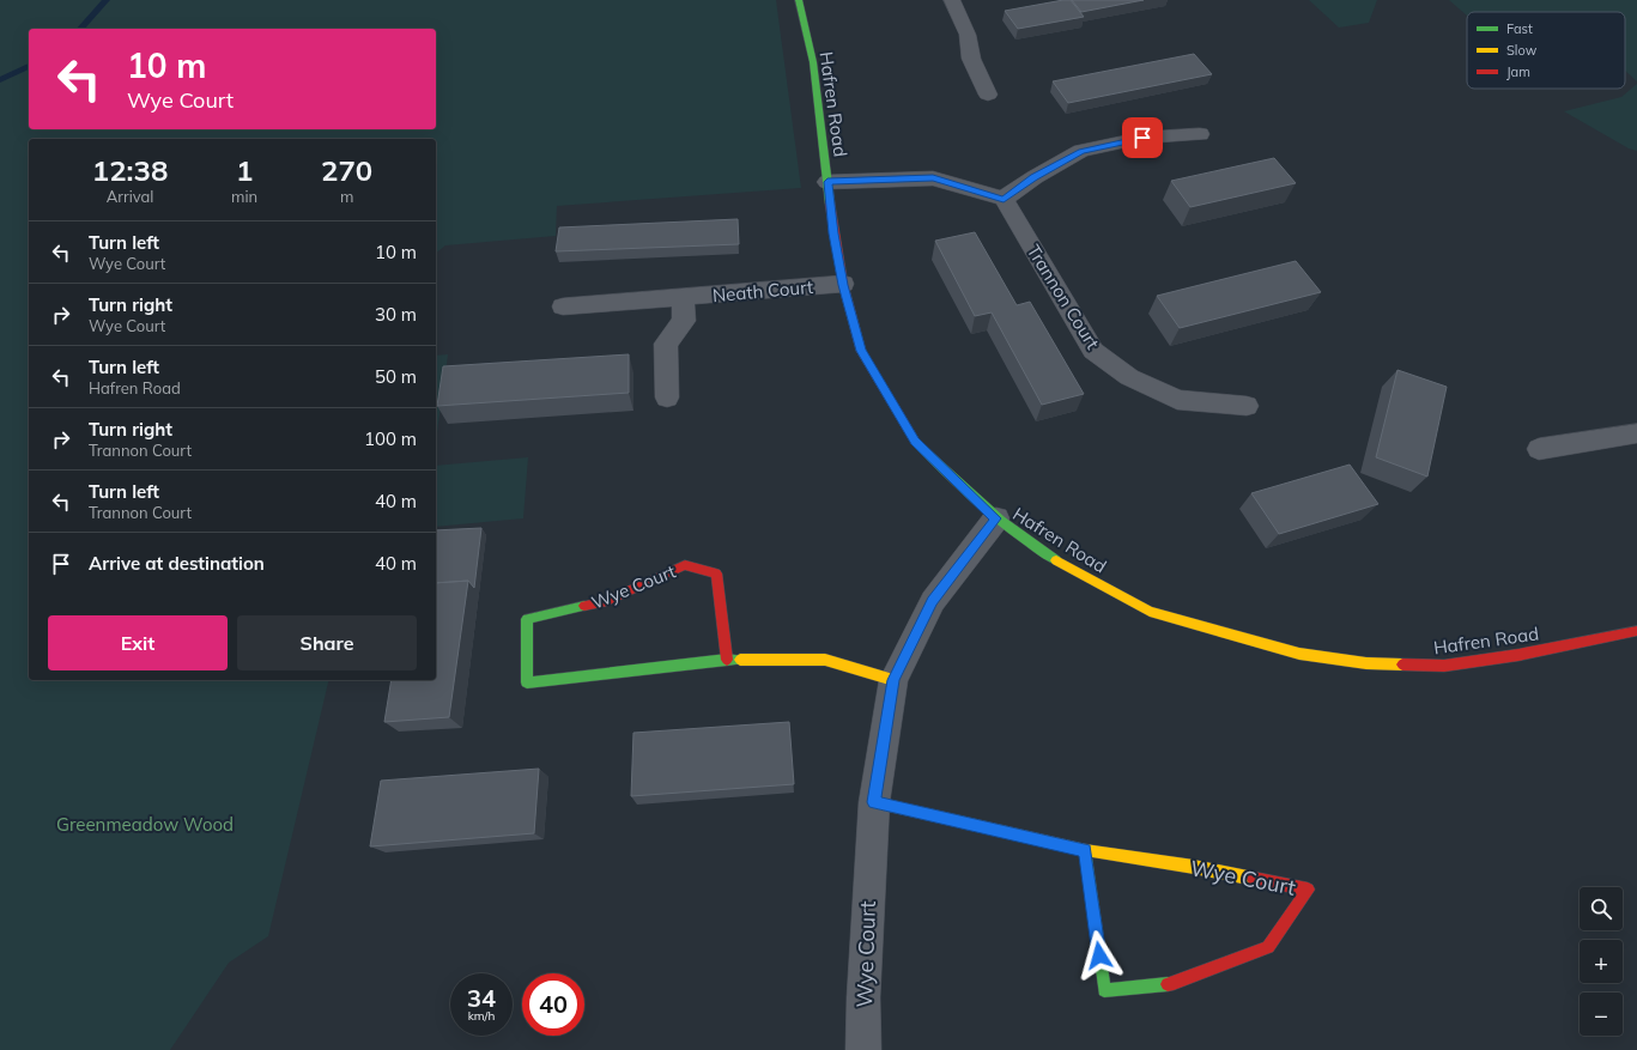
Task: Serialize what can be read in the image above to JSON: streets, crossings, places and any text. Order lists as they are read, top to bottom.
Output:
{
  "streets": {
    "street": [
      "Hafren Road",
      "Neath Court",
      "Trannon Court",
      "Wye Court"
    ]
  },
  "crossings": [
    ["Hafren Road", "Neath Court"],
    ["Hafren Road", "Wye Court"]
  ],
  "parks": ["Greenmeadow Wood"],
  "legend": ["Fast", "Slow", "Jam"],
  "page": {
    "turn": ["10 m", "Wye Court"],
    "eta": [
      "12:38",
      "Arrival",
      "1",
      "min",
      "270",
      "m"
    ],
    "list": [
      {
        "name": "Turn left",
        "note": "Wye Court",
        "value": "10 m"
      },
      {
        "name": "Turn right",
        "note": "Wye Court",
        "value": "30 m"
      },
      {
        "name": "Turn left",
        "note": "Hafren Road",
        "value": "50 m"
      },
      {
        "name": "Turn right",
        "note": "Trannon Court",
        "value": "100 m"
      },
      {
        "name": "Turn left",
        "note": "Trannon Court",
        "value": "40 m"
      },
      {
        "name": "Arrive at destination",
        "value": "40 m"
      }
    ],
    "buttons": ["Exit", "Share"],
    "map_buttons": ["+", "−"],
    "speed": "34 km/h",
    "limit": "40"
  }
}
